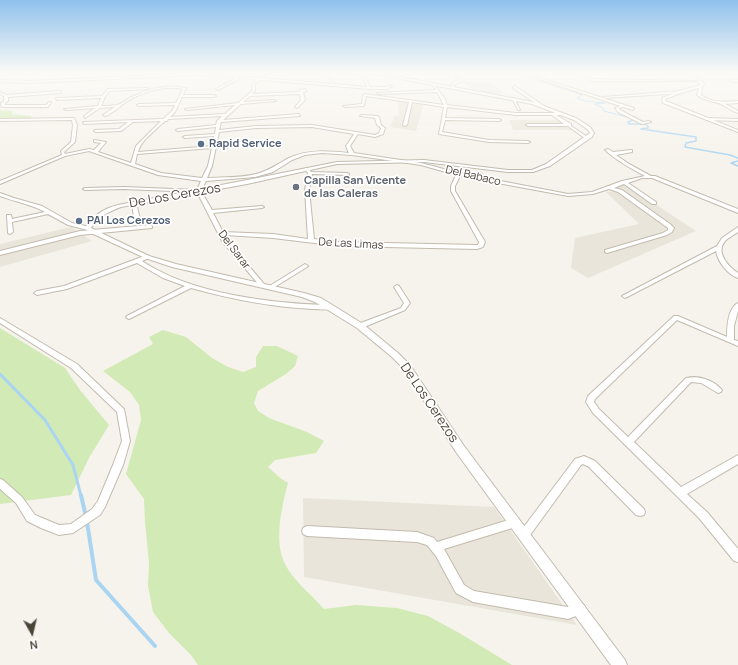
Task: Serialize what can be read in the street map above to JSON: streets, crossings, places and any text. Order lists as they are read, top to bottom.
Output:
{
  "streets": {
    "street": [
      "Del Babaco",
      "De Los Cerezos",
      "De Las Limas",
      "Del Sarar"
    ]
  },
  "crossings": [
    ["Del Babaco", "De Los Cerezos"],
    ["Del Babaco", "De Las Limas"],
    ["De Los Cerezos", "Del Sarar"],
    ["De Las Limas", "Del Sarar"]
  ],
  "places": ["Rapid Service", "Capilla San Vicente de las Caleras", "PAI Los Cerezos"],
  "north": "bottom"
}
